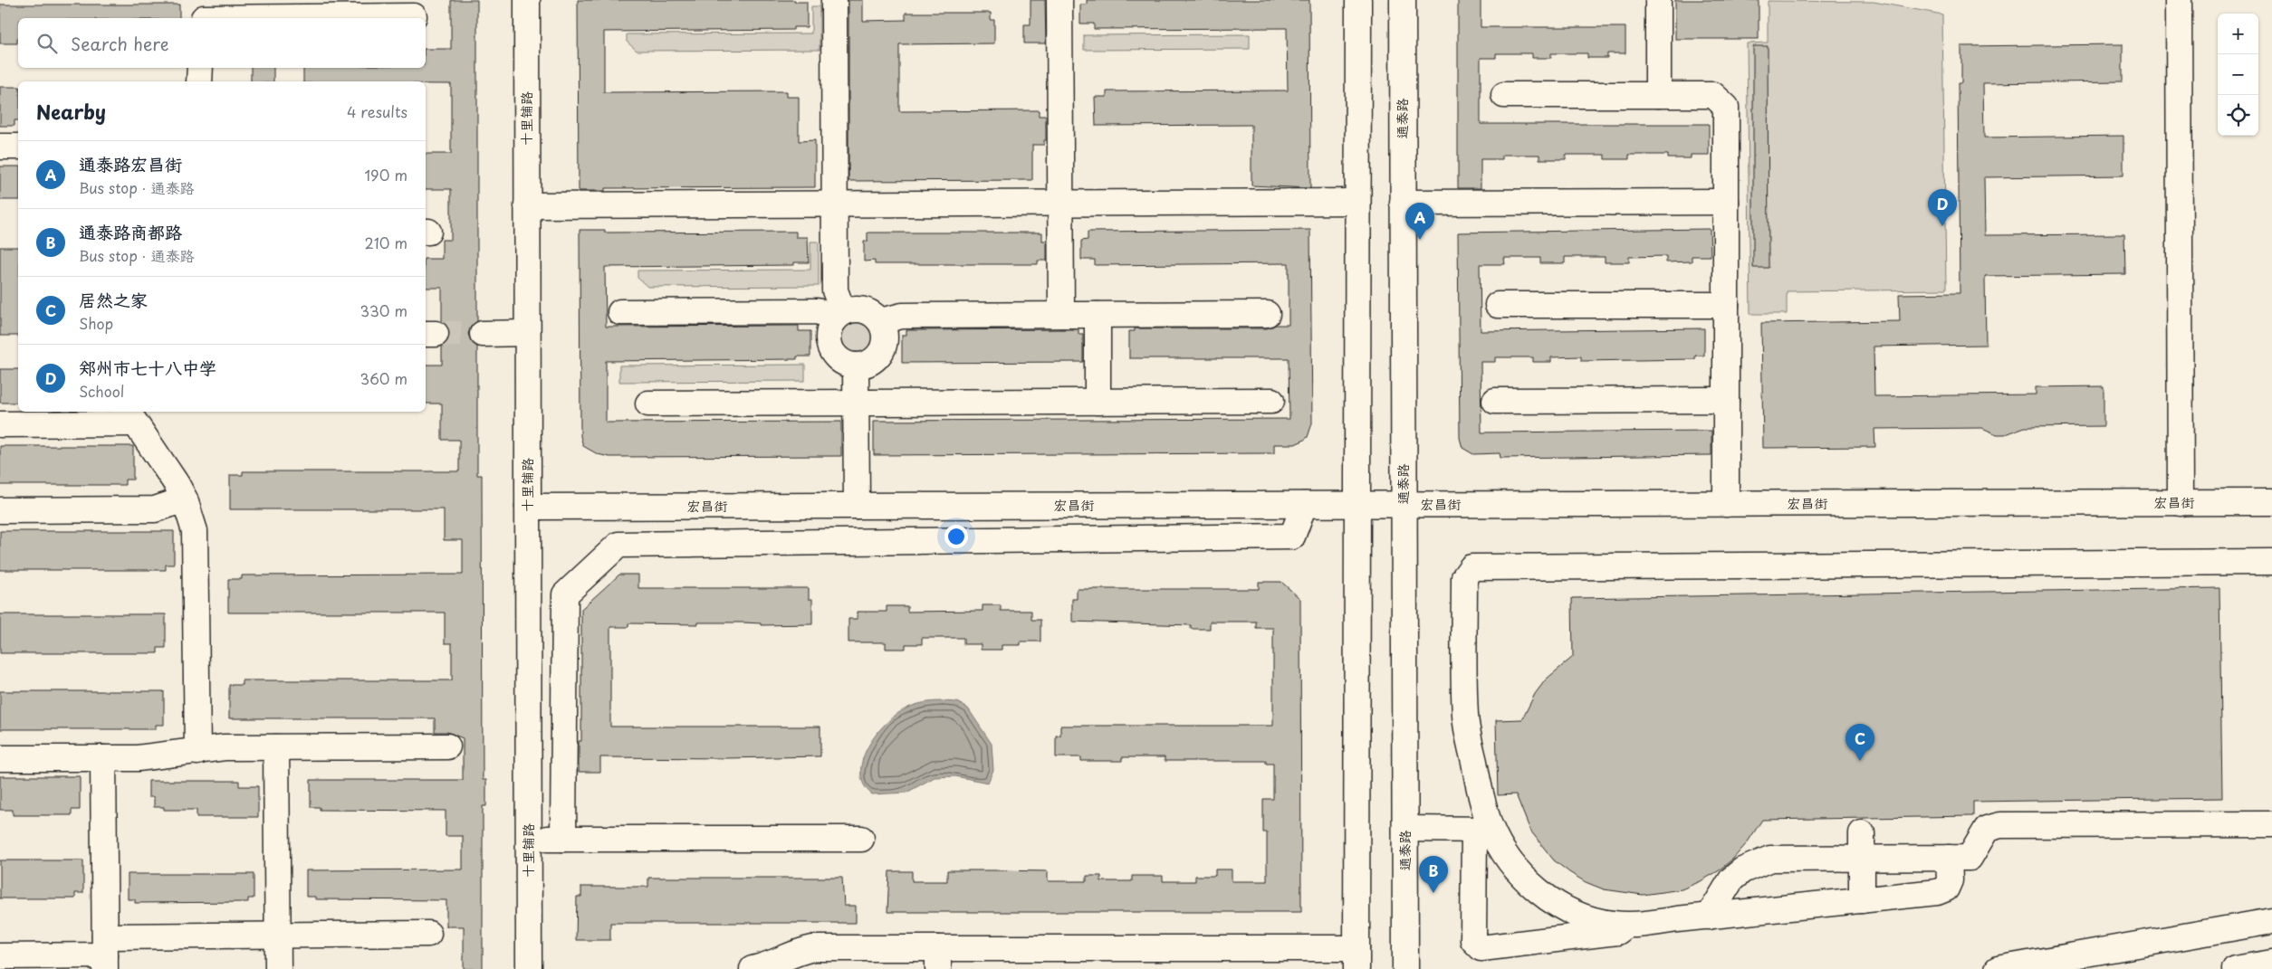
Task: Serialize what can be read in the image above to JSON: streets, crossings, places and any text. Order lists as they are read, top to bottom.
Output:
{
  "streets": {
    "street": ["十里铺路", "通泰路", "宏昌街"]
  },
  "crossings": [
    ["十里铺路", "宏昌街"],
    ["通泰路", "宏昌街"]
  ],
  "page": {
    "map_buttons": ["+", "−"],
    "search": "Search here",
    "heading": ["Nearby", "4 results"],
    "list": [
      {
        "mark": "A",
        "name": "通泰路宏昌街",
        "note": "Bus stop · 通泰路",
        "value": "190 m"
      },
      {
        "mark": "B",
        "name": "通泰路商都路",
        "note": "Bus stop · 通泰路",
        "value": "210 m"
      },
      {
        "mark": "C",
        "name": "居然之家",
        "note": "Shop",
        "value": "330 m"
      },
      {
        "mark": "D",
        "name": "郑州市七十八中学",
        "note": "School",
        "value": "360 m"
      }
    ],
    "pins": [
      "D",
      "A",
      "C",
      "B"
    ]
  }
}
